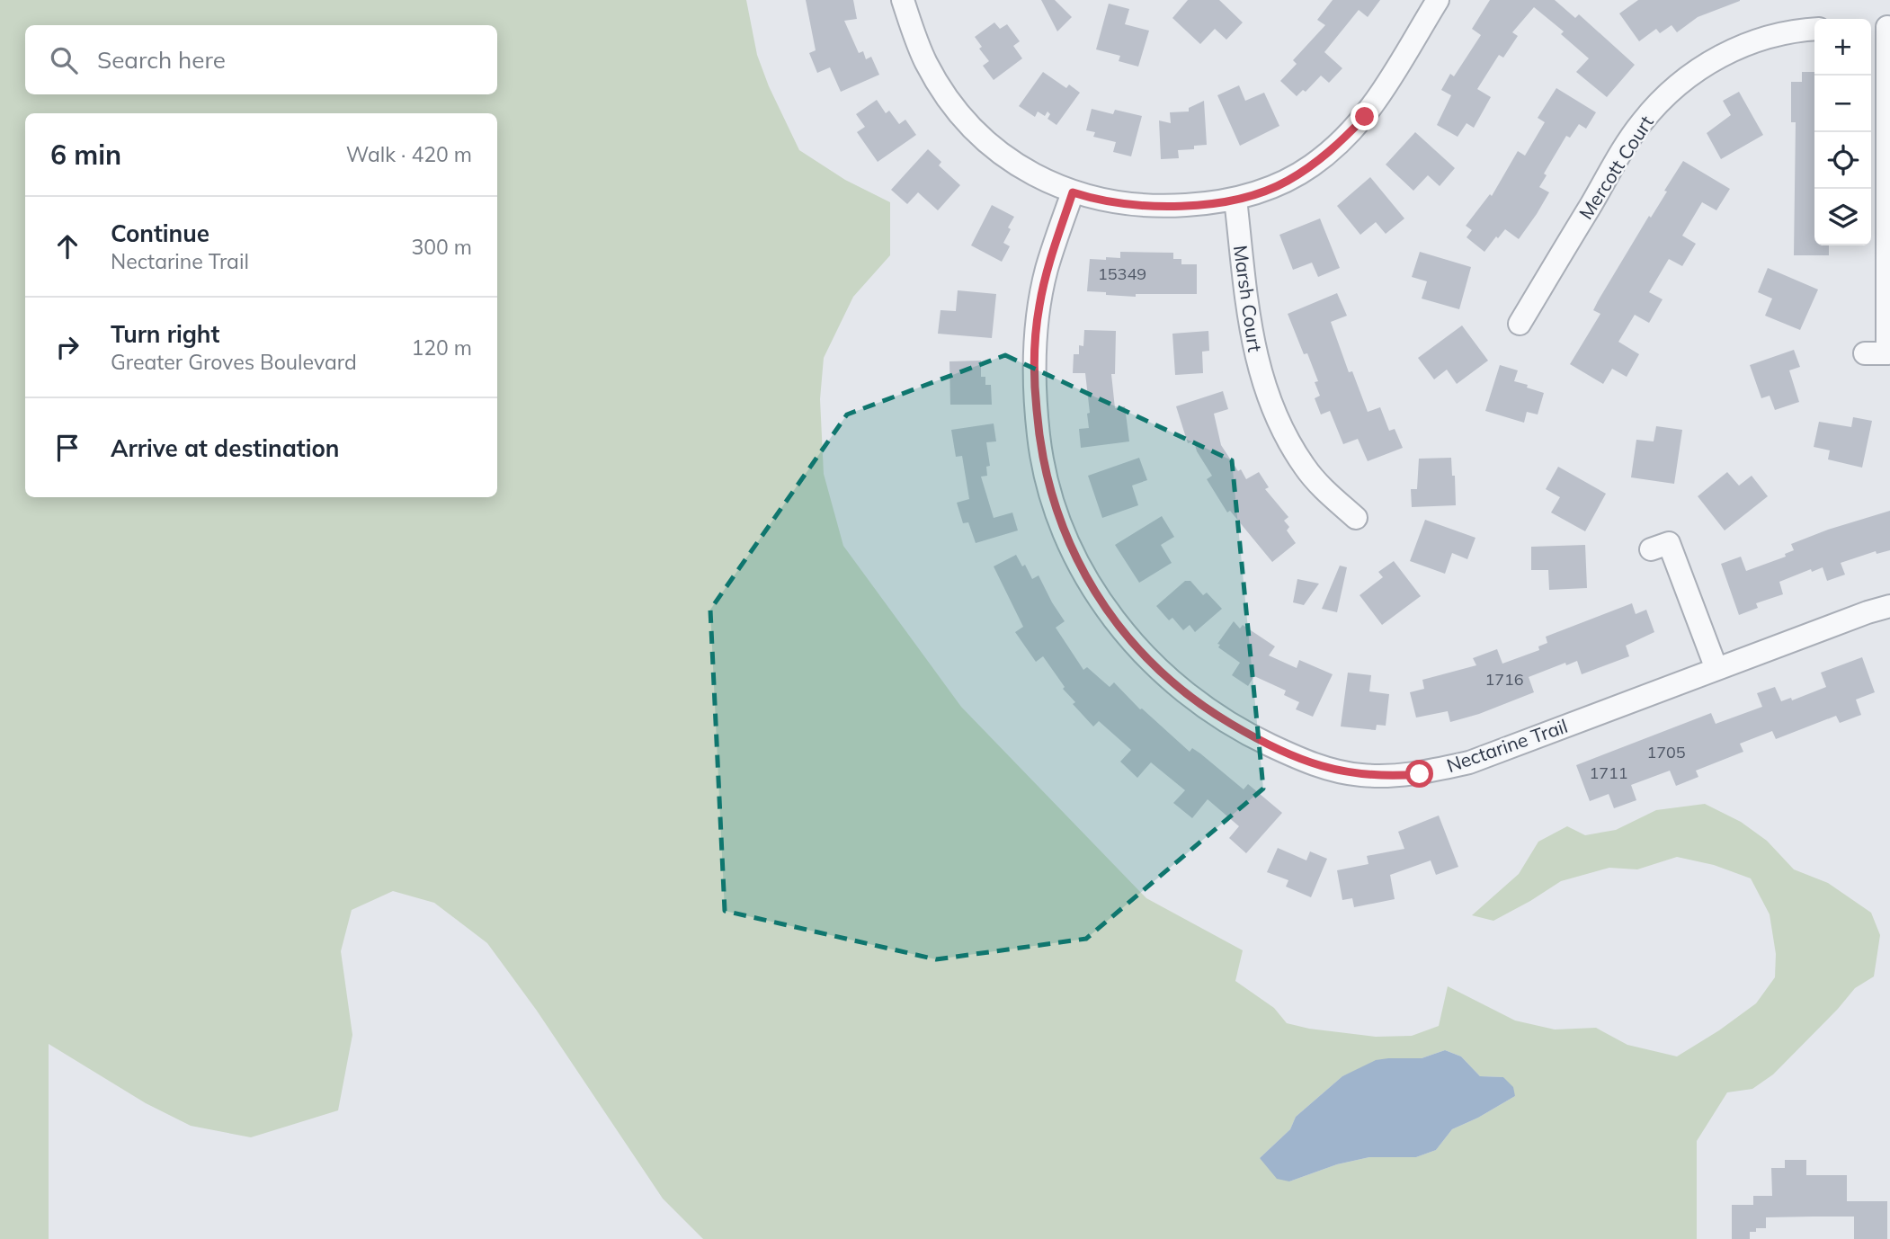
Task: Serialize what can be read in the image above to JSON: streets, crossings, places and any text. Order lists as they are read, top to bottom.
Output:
{
  "streets": {
    "street": ["Mercott Court", "Marsh Court", "Nectarine Trail"]
  },
  "house_numbers": [
    "15349",
    "1716",
    "1705",
    "1711"
  ],
  "page": {
    "map_buttons": ["+", "−"],
    "search": "Search here",
    "heading": ["6 min", "Walk · 420 m"],
    "list": [
      ["Continue", "Nectarine Trail", "300 m"],
      ["Turn right", "Greater Groves Boulevard", "120 m"],
      "Arrive at destination"
    ]
  }
}
